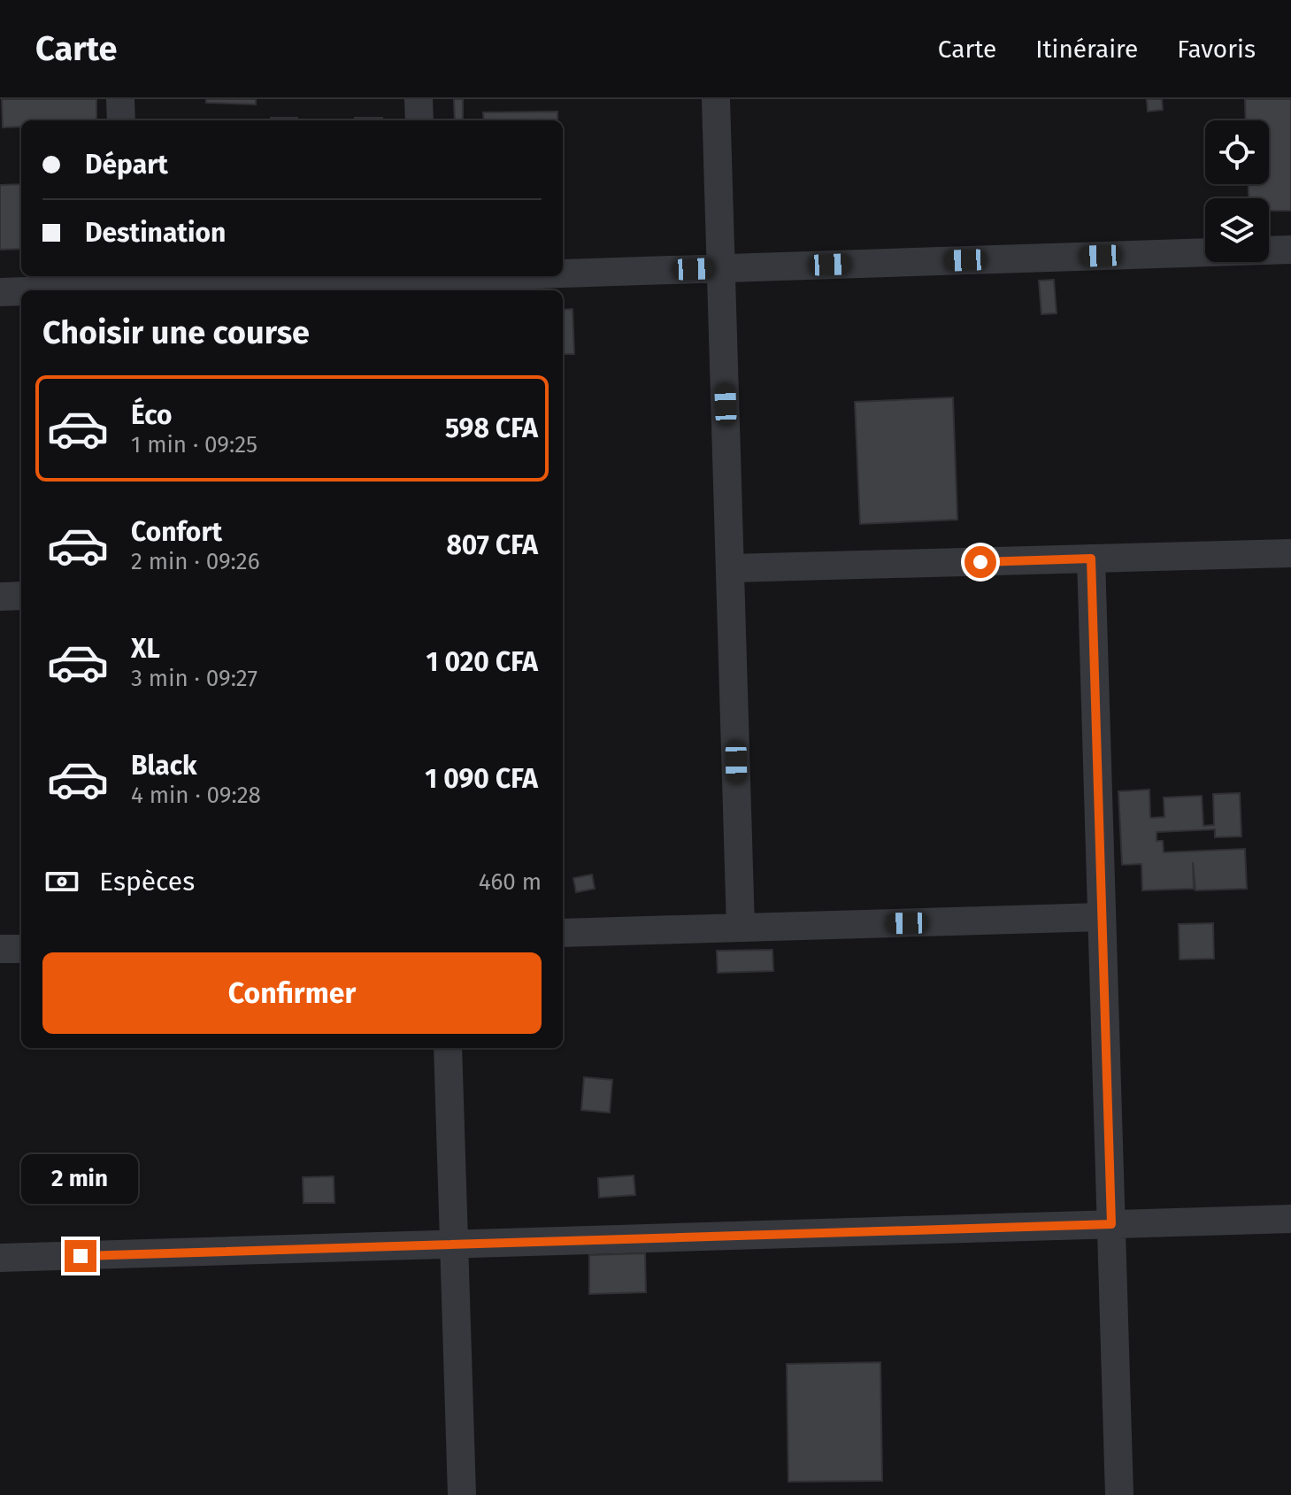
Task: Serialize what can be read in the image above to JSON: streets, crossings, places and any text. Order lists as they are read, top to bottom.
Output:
{
  "page": {
    "header": "Carte",
    "nav": ["Carte", "Itinéraire", "Favoris"],
    "banner": ["Départ", "Destination"],
    "heading": "Choisir une course",
    "list": [
      {
        "name": "Éco",
        "note": "1 min · 09:25",
        "value": "598 CFA"
      },
      {
        "name": "Confort",
        "note": "2 min · 09:26",
        "value": "807 CFA"
      },
      {
        "name": "XL",
        "note": "3 min · 09:27",
        "value": "1 020 CFA"
      },
      {
        "name": "Black",
        "note": "4 min · 09:28",
        "value": "1 090 CFA"
      }
    ],
    "pay": ["Espèces", "460 m"],
    "buttons": "Confirmer",
    "bubble": "2 min"
  }
}
